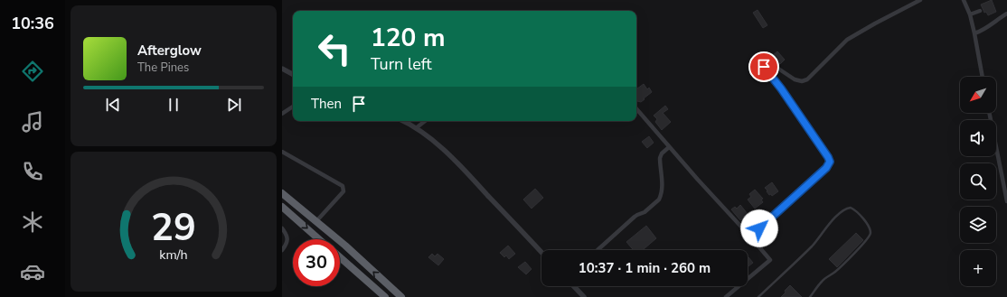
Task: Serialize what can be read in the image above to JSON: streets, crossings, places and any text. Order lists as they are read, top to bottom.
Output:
{
  "north": "bottom left",
  "page": {
    "tabs": "10:36",
    "turn": ["120 m", "Turn left"],
    "song": ["Afterglow", "The Pines"],
    "map_buttons": "+",
    "then": "Then",
    "limit": "30",
    "trip": "10:37 · 1 min · 260 m",
    "gauge": ["29", "km/h"]
  }
}
